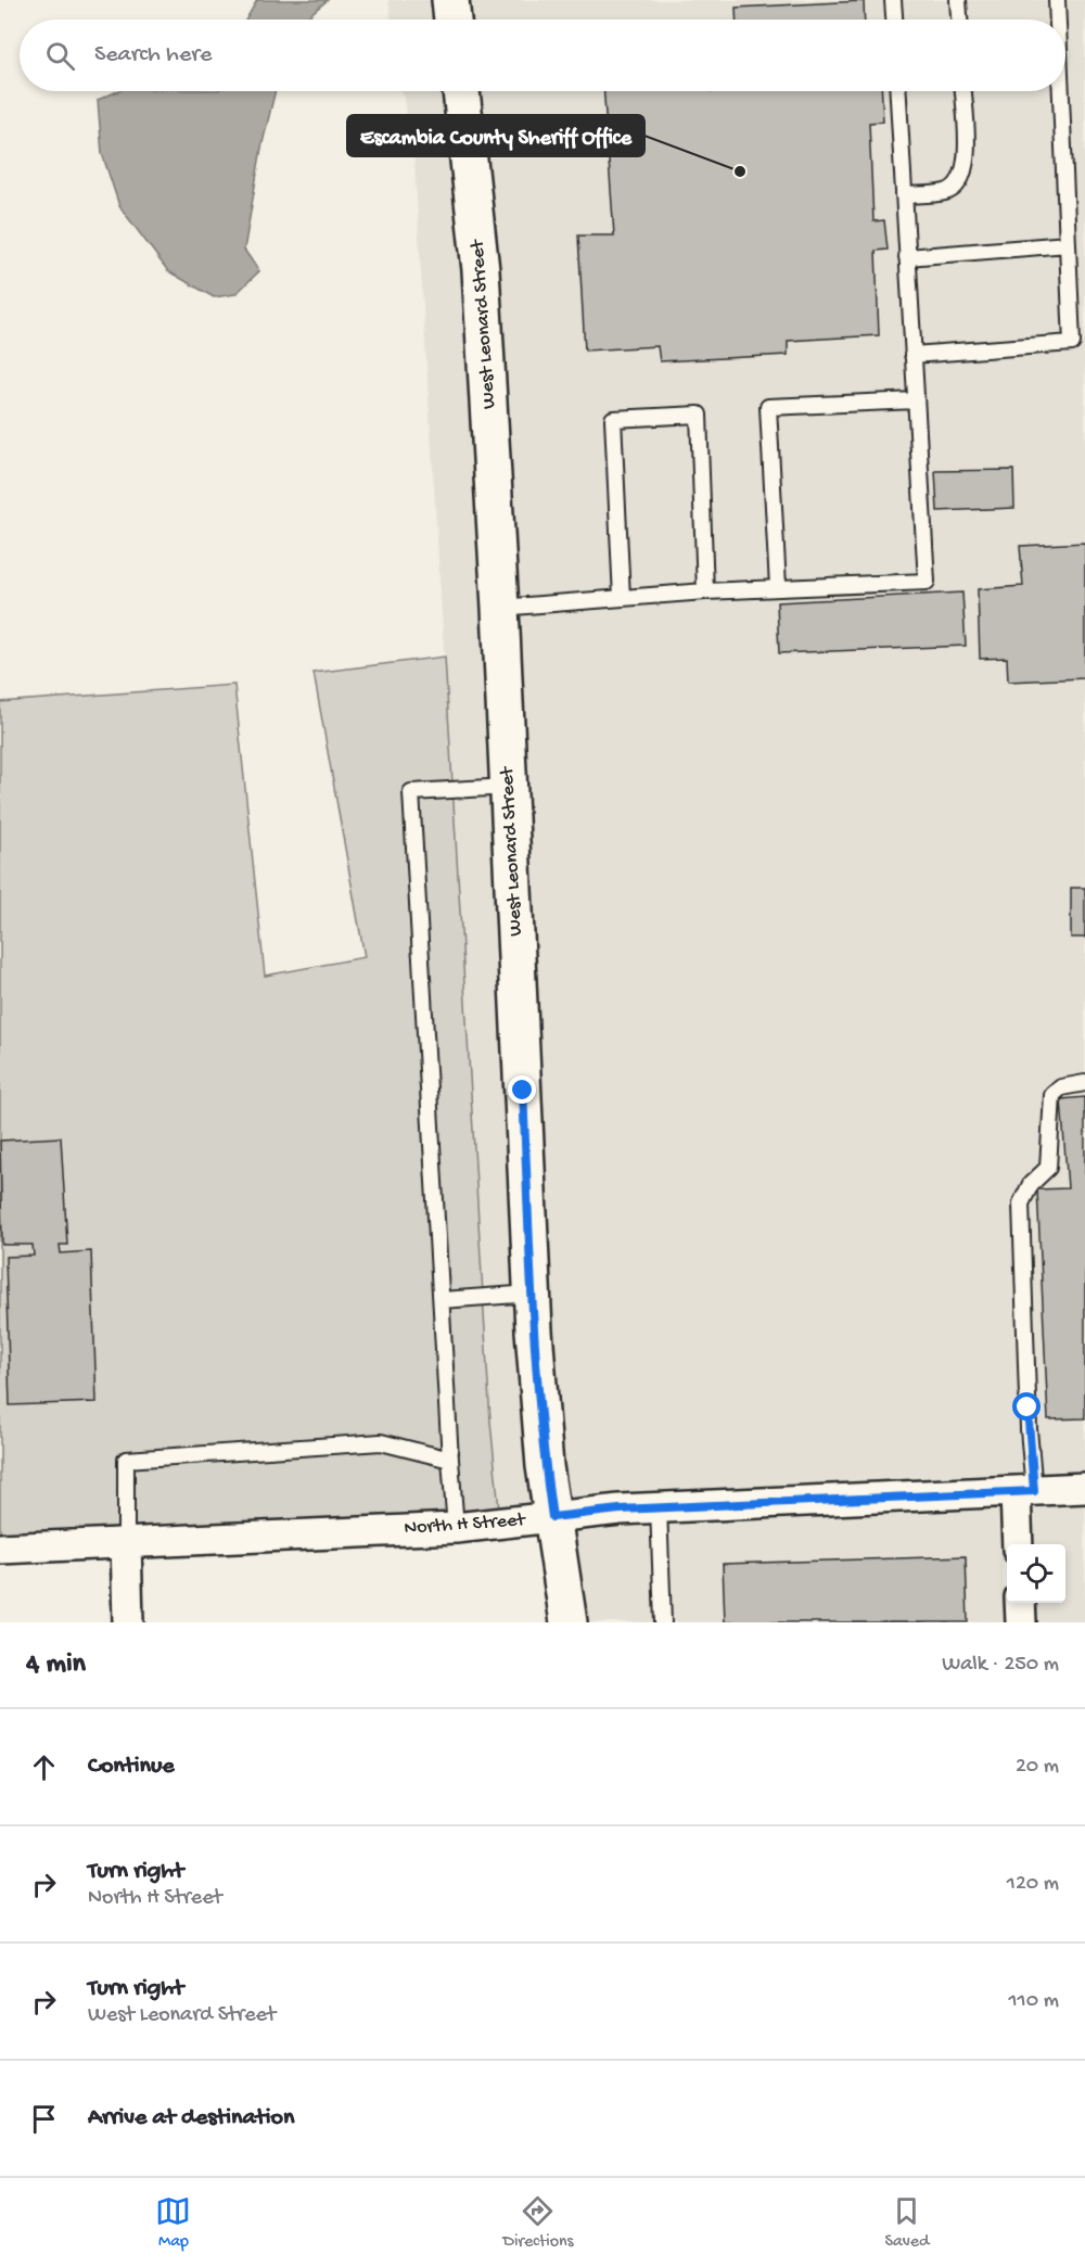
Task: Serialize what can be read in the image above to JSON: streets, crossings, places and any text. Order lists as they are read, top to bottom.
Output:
{
  "streets": {
    "street": ["West Leonard Street", "North H Street"]
  },
  "crossings": [
    ["West Leonard Street", "North H Street"]
  ],
  "places": ["Escambia County Sheriff Office"],
  "page": {
    "search": "Search here",
    "heading": ["4 min", "Walk · 250 m"],
    "list": [
      ["Continue", "20 m"],
      ["Turn right", "North H Street", "120 m"],
      ["Turn right", "West Leonard Street", "110 m"],
      "Arrive at destination"
    ],
    "nav": ["Map", "Directions", "Saved"]
  }
}
